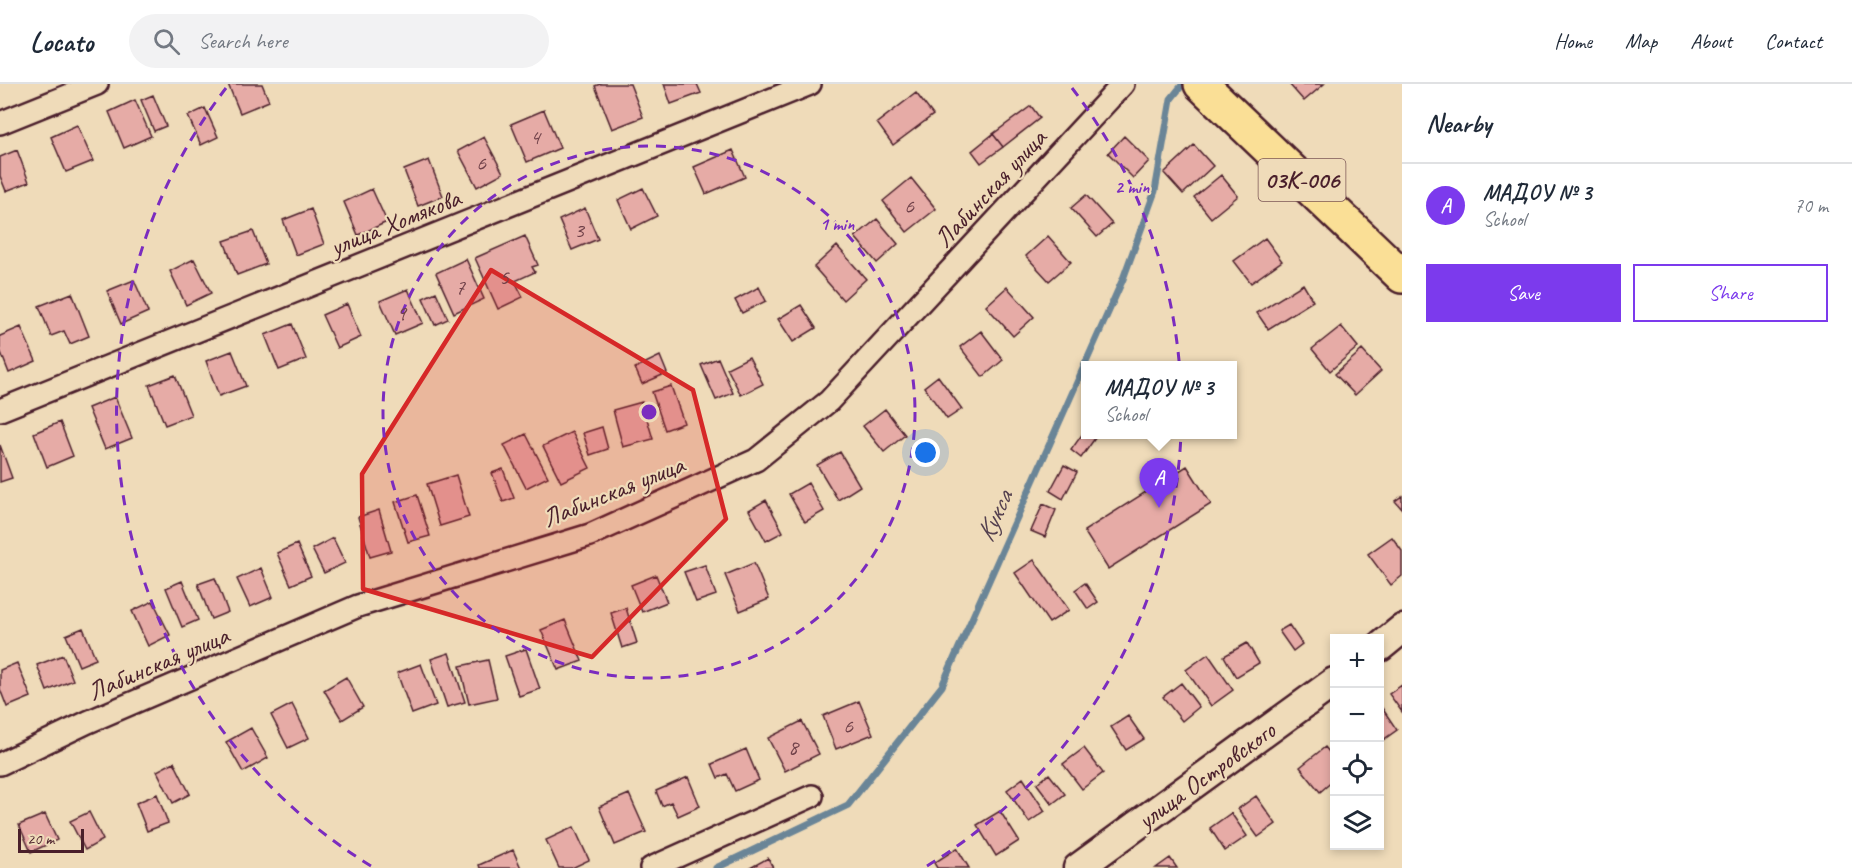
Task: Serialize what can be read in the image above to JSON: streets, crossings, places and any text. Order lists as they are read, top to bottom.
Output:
{
  "streets": {
    "main road": ["03К-006"],
    "street": ["Лабинская улица", "улица Хомякова", "улица Островского"]
  },
  "water": ["Кукса"],
  "house_numbers": [
    "4",
    "6",
    "6",
    "3",
    "5",
    "7",
    "9",
    "6",
    "8"
  ],
  "scale_bar": "20 m",
  "page": {
    "header": "Locato",
    "search": "Search here",
    "nav": [
      "Home",
      "Map",
      "About",
      "Contact"
    ],
    "heading": "Nearby",
    "list": [
      {
        "mark": "A",
        "name": "МАДОУ № 3",
        "note": "School",
        "value": "70 m"
      }
    ],
    "buttons": ["Save", "Share"],
    "popup": ["МАДОУ № 3", "School"],
    "pins": "A",
    "map_buttons": ["+", "−"],
    "scale": "20 m"
  },
  "rings": ["2 min", "1 min"]
}
